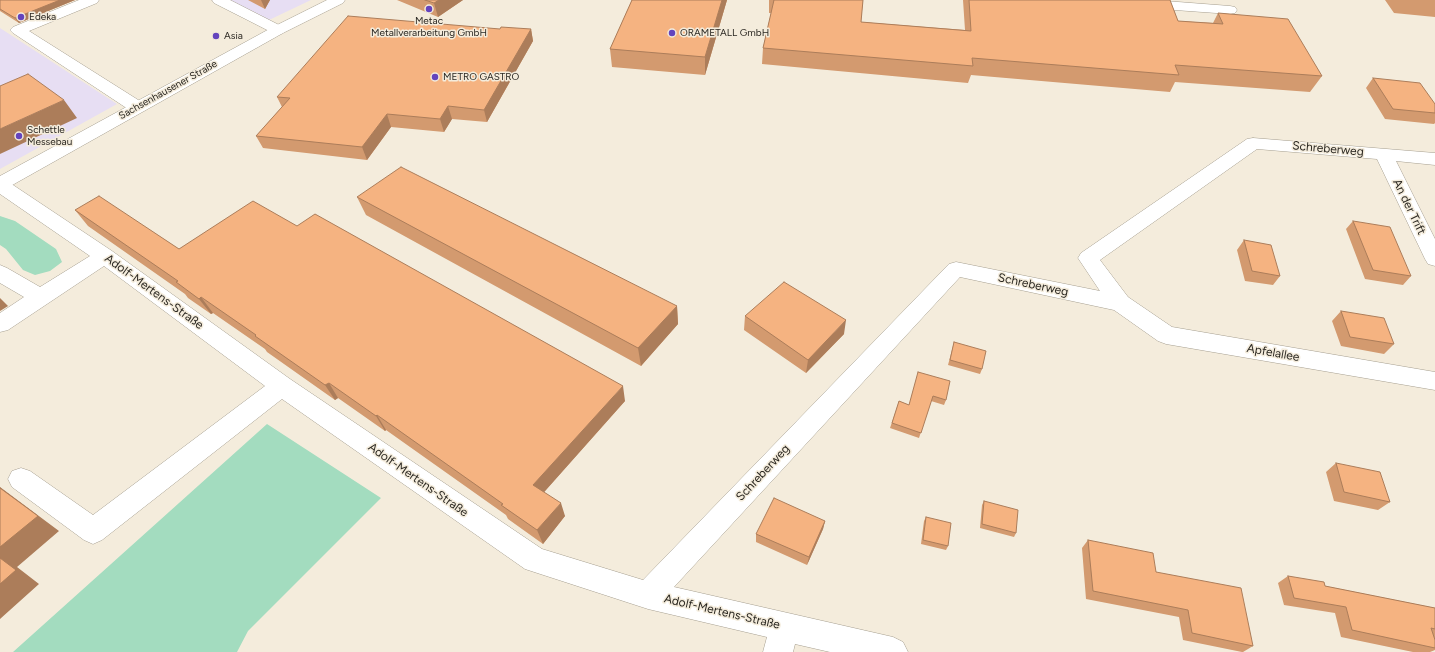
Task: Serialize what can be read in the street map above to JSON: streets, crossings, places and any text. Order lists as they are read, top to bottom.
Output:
{
  "streets": {
    "street": [
      "Sachsenhausener Straße",
      "Schreberweg",
      "An der Trift",
      "Adolf-Mertens-Straße",
      "Apfelallee"
    ]
  },
  "crossings": [
    ["Sachsenhausener Straße", "Adolf-Mertens-Straße"],
    ["Schreberweg", "An der Trift"],
    ["Schreberweg", "Adolf-Mertens-Straße"],
    ["Schreberweg", "Apfelallee"]
  ],
  "places": [
    "Metac Metallverarbeitung GmbH",
    "Edeka",
    "ORAMETALL GmbH",
    "Asia",
    "METRO GASTRO",
    "Schettle Messebau"
  ]
}
